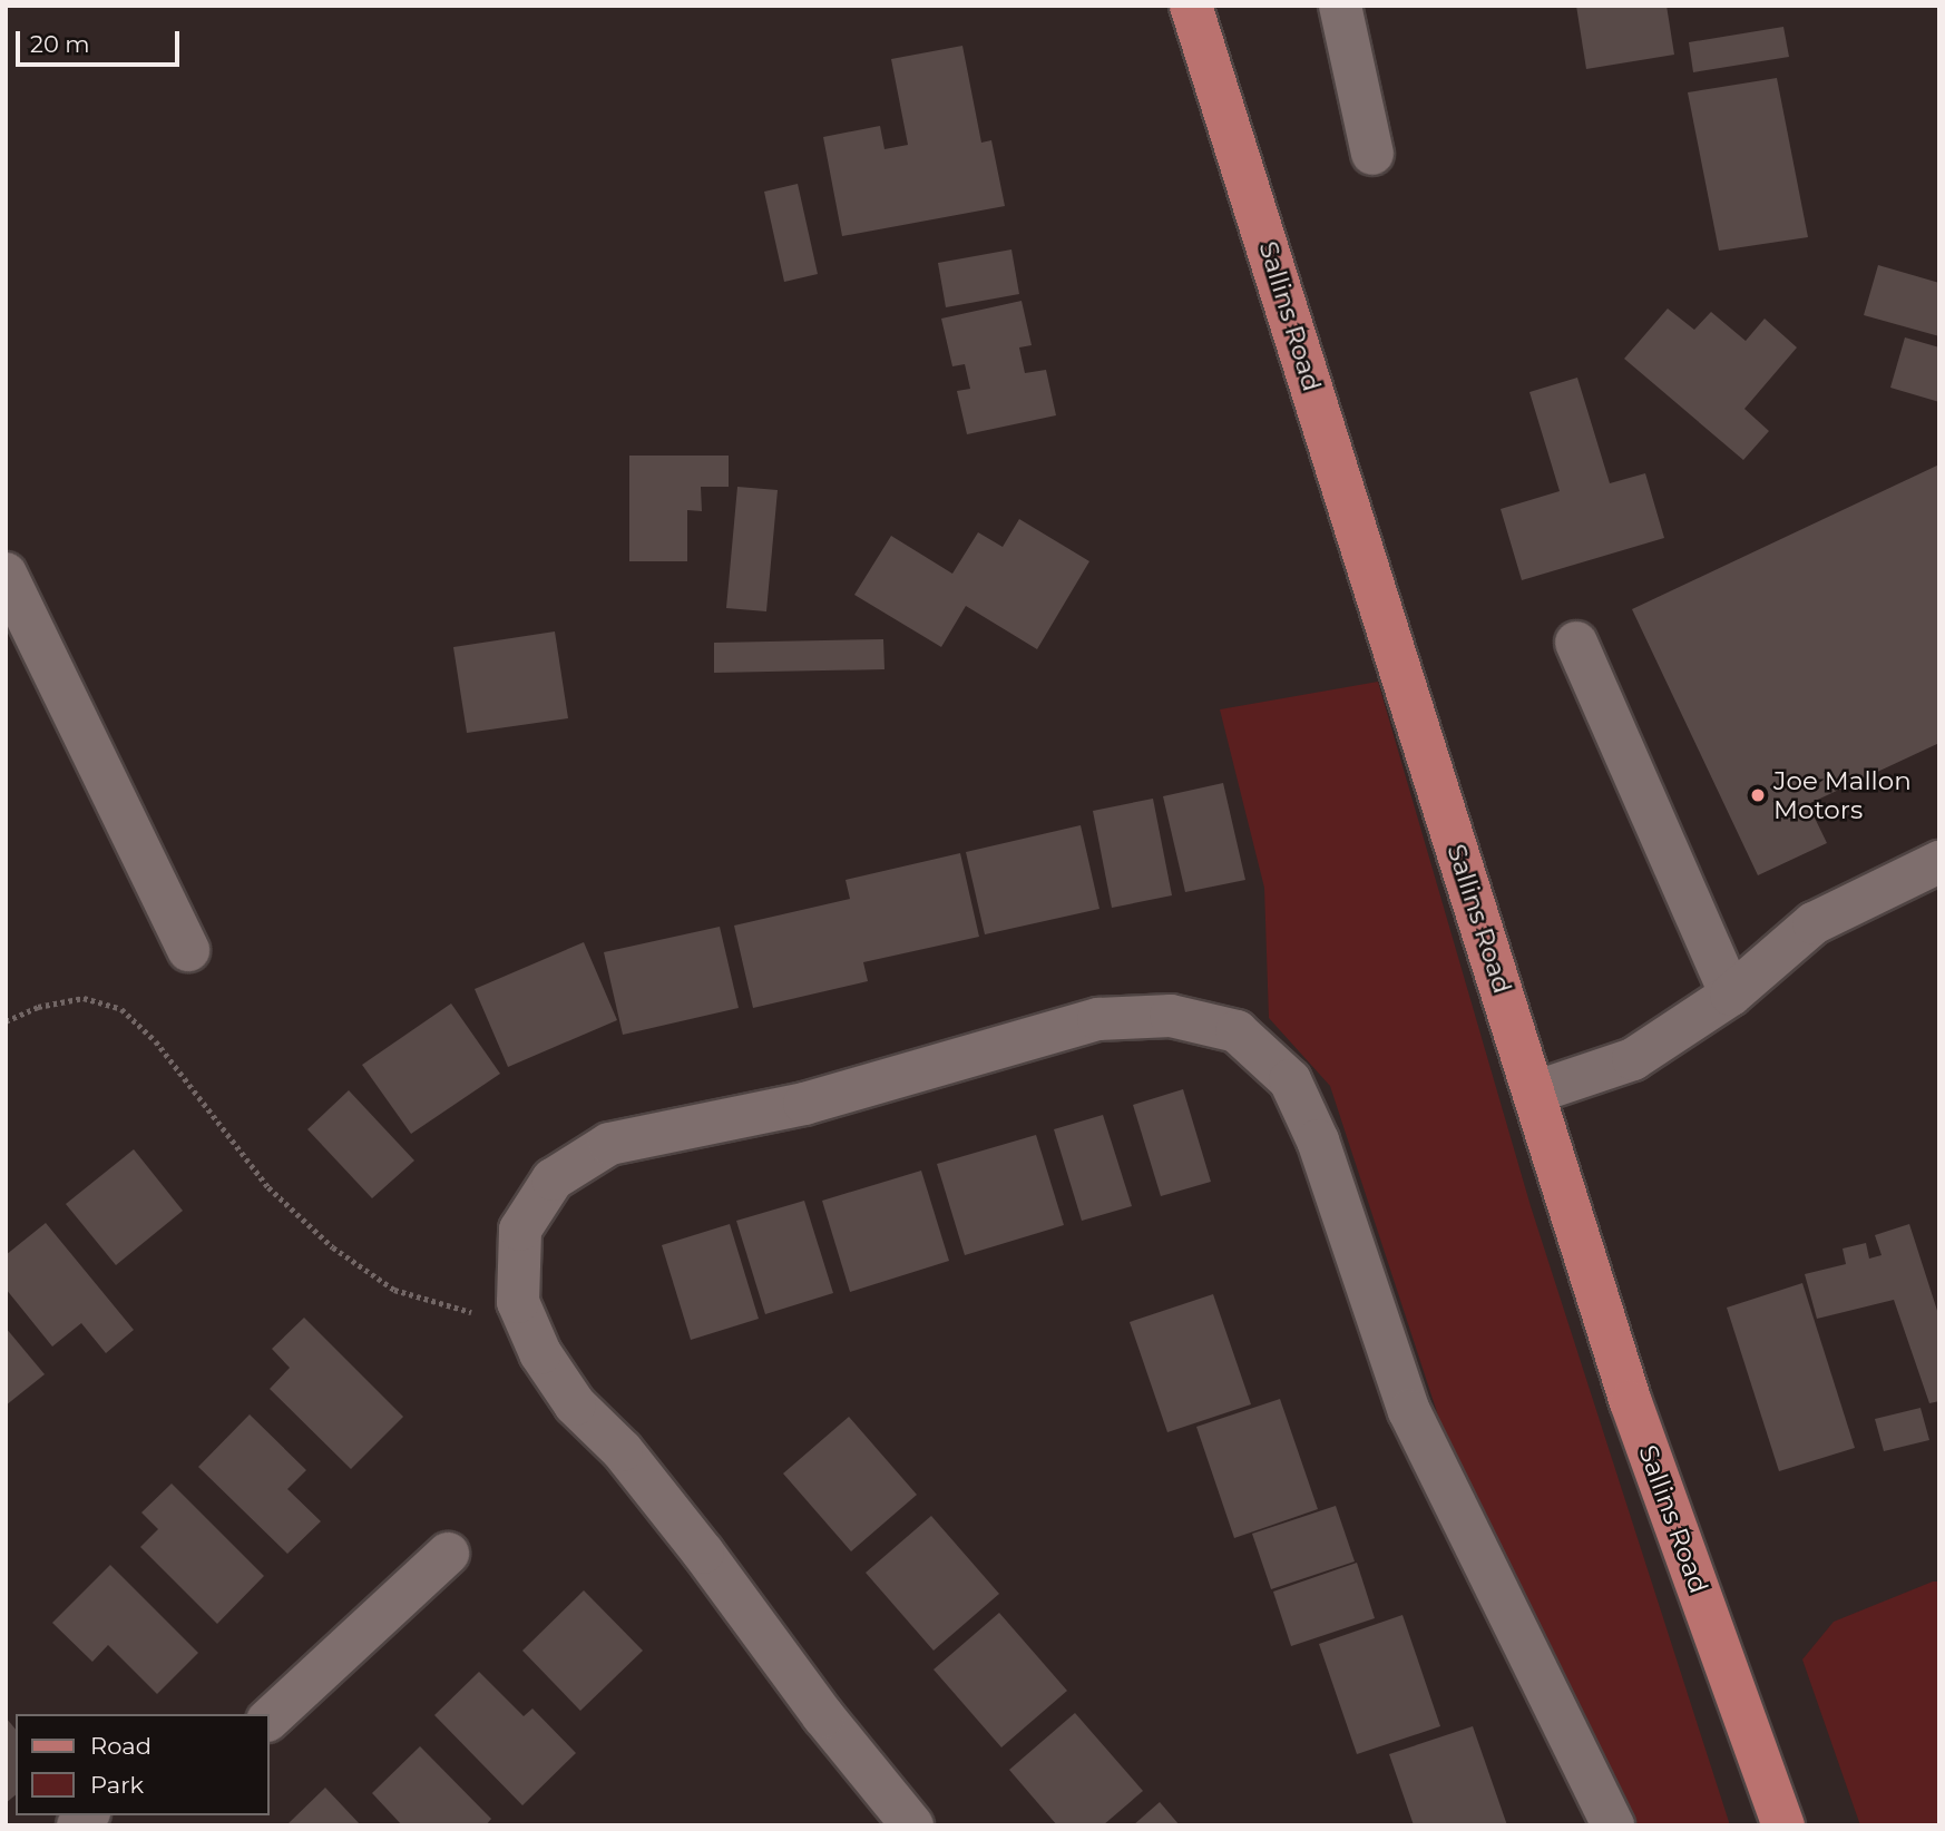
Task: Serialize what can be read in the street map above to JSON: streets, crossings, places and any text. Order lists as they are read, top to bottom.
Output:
{
  "streets": {
    "main road": ["Sallins Road"]
  },
  "places": ["Joe Mallon Motors"],
  "legend": ["Road", "Park"],
  "scale_bar": "20 m"
}
